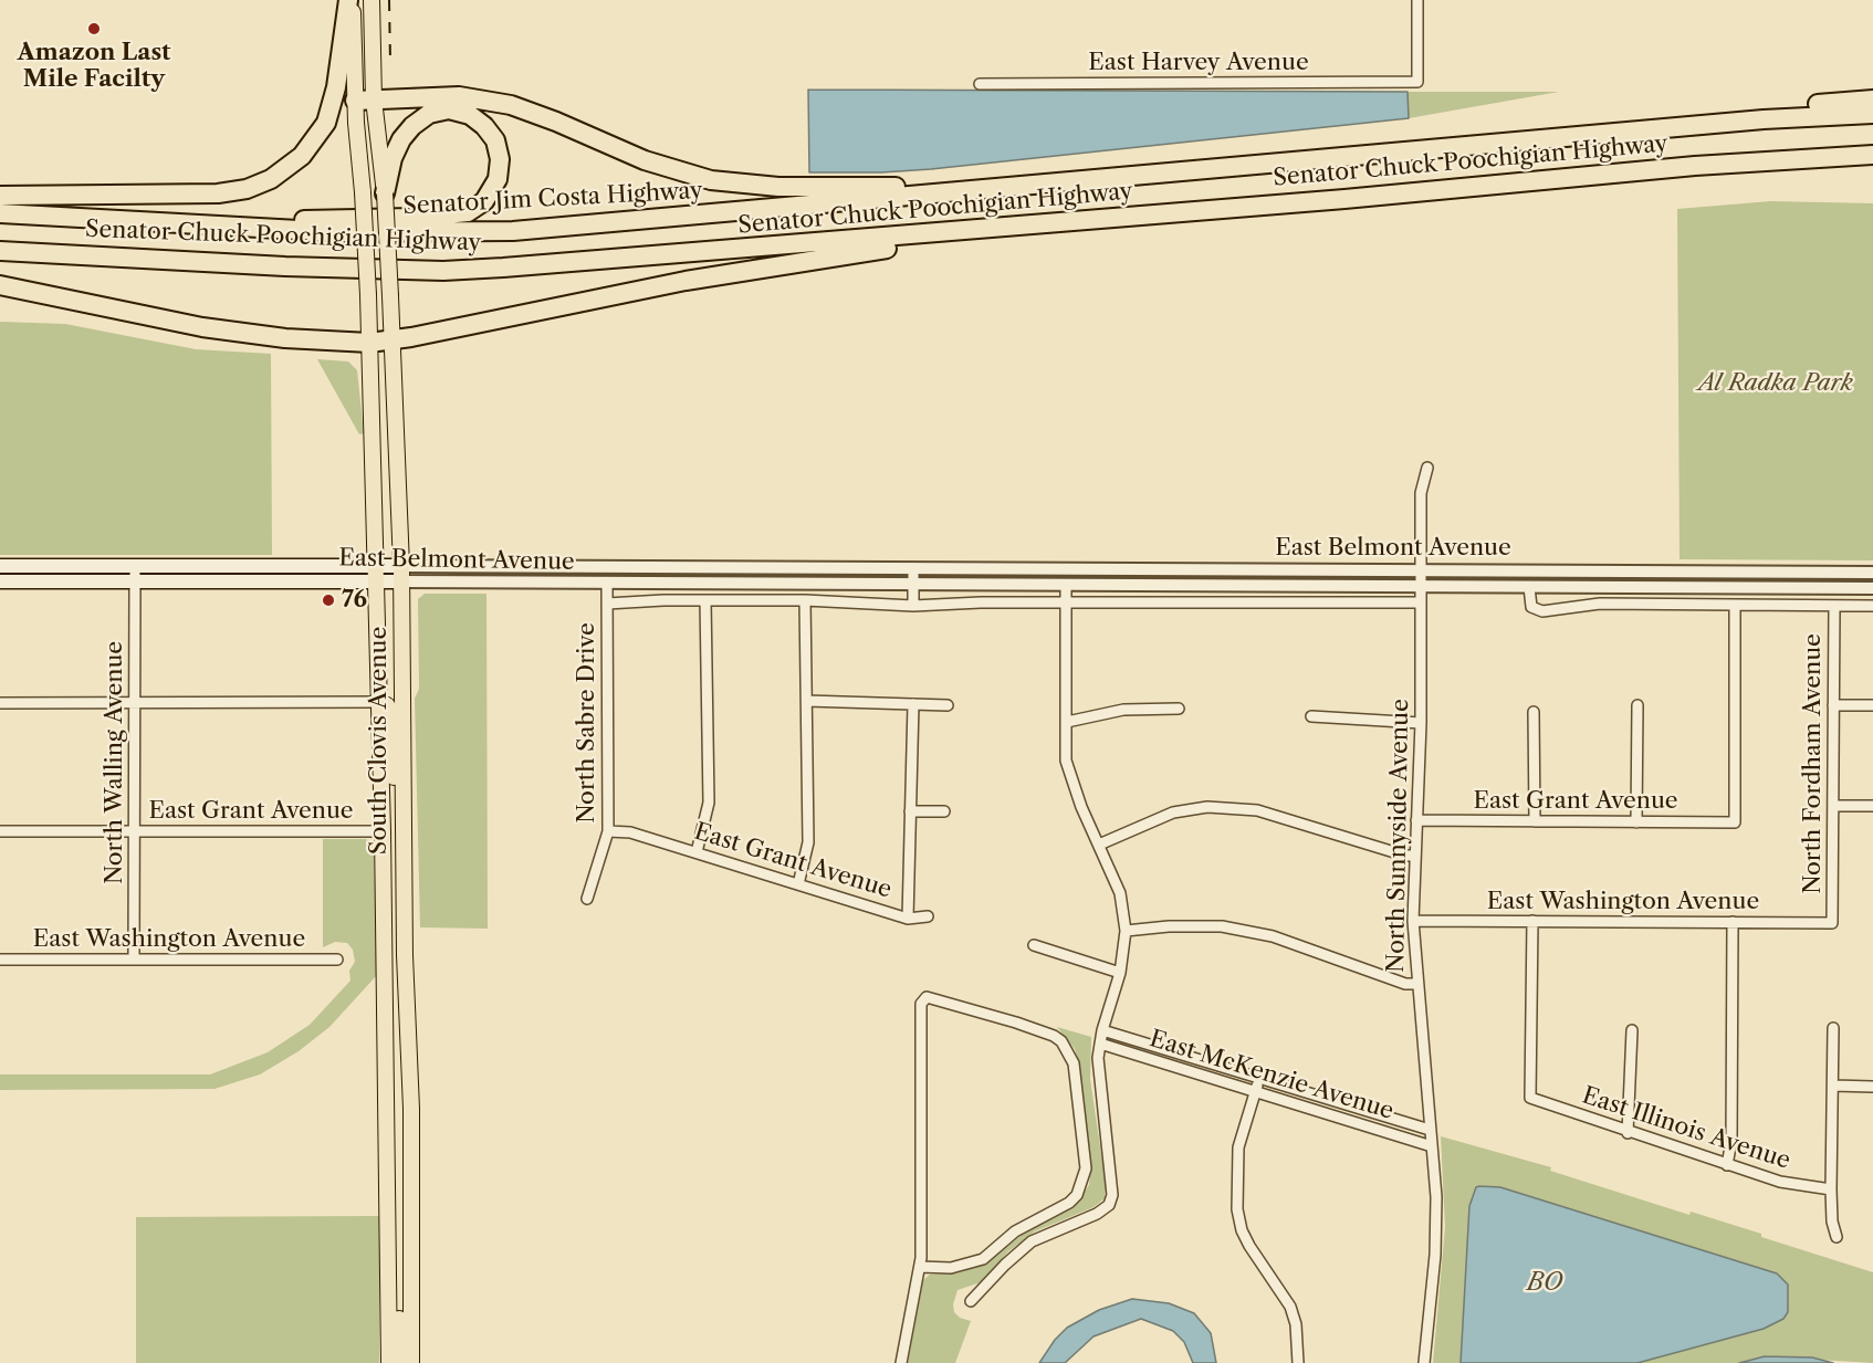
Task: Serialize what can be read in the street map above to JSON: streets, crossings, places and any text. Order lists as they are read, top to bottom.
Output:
{
  "streets": {
    "highway": ["Senator Chuck Poochigian Highway", "Senator Jim Costa Highway"],
    "main road": ["East Belmont Avenue", "South Clovis Avenue"],
    "street": [
      "East Harvey Avenue",
      "North Sabre Drive",
      "North Walling Avenue",
      "North Fordham Avenue",
      "East Grant Avenue",
      "North Sunnyside Avenue",
      "East Washington Avenue",
      "East McKenzie Avenue",
      "East Illinois Avenue"
    ]
  },
  "crossings": [
    ["Senator Chuck Poochigian Highway", "Senator Jim Costa Highway"],
    ["East Belmont Avenue", "North Sabre Drive"],
    ["East Belmont Avenue", "South Clovis Avenue"],
    ["East Belmont Avenue", "North Walling Avenue"],
    ["East Belmont Avenue", "North Fordham Avenue"],
    ["East Belmont Avenue", "East Grant Avenue"],
    ["East Belmont Avenue", "North Sunnyside Avenue"],
    ["North Sabre Drive", "East Grant Avenue"],
    ["South Clovis Avenue", "East Grant Avenue"],
    ["North Walling Avenue", "East Grant Avenue"],
    ["North Walling Avenue", "East Washington Avenue"],
    ["North Fordham Avenue", "East Washington Avenue"],
    ["East Grant Avenue", "North Sunnyside Avenue"],
    ["North Sunnyside Avenue", "East Washington Avenue"],
    ["North Sunnyside Avenue", "East McKenzie Avenue"],
    ["East Washington Avenue", "East Illinois Avenue"]
  ],
  "water": ["BO"],
  "parks": ["Al Radka Park"],
  "places": ["Amazon Last Mile Facilty", "76"]
}
